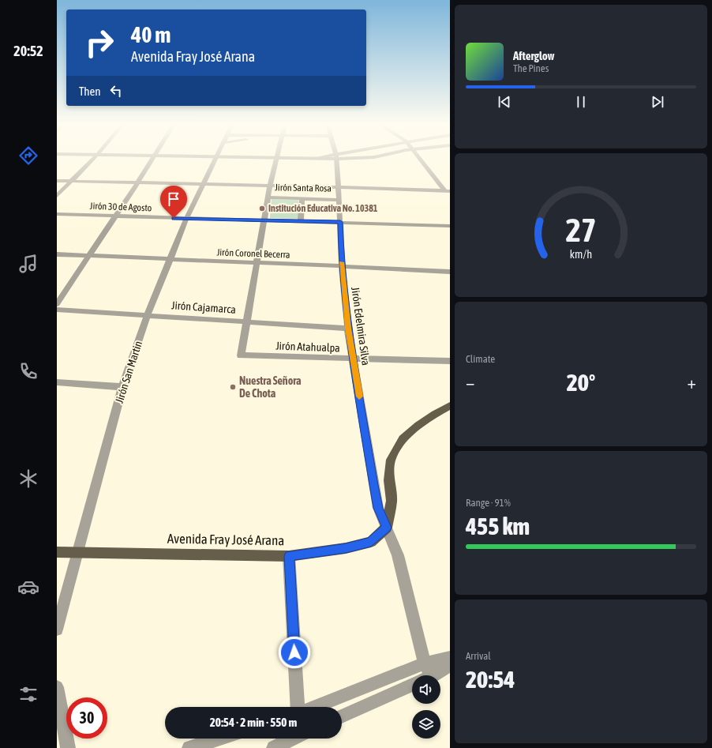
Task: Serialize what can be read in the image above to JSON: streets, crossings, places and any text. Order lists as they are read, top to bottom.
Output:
{
  "streets": {
    "main road": ["Avenida Fray José Arana"],
    "street": [
      "Jirón Santa Rosa",
      "Jirón 30 de Agosto",
      "Jirón Coronel Becerra",
      "Jirón Cajamarca",
      "Jirón Edelmira Silva",
      "Jirón Atahualpa",
      "Jirón San Martin"
    ]
  },
  "crossings": [
    ["Jirón Santa Rosa", "Jirón 30 de Agosto"],
    ["Jirón Santa Rosa", "Jirón Coronel Becerra"],
    ["Jirón Santa Rosa", "Jirón Cajamarca"],
    ["Jirón Santa Rosa", "Jirón Edelmira Silva"],
    ["Jirón Santa Rosa", "Jirón Atahualpa"],
    ["Jirón 30 de Agosto", "Jirón Edelmira Silva"],
    ["Jirón 30 de Agosto", "Jirón San Martin"],
    ["Jirón Coronel Becerra", "Jirón Edelmira Silva"],
    ["Jirón Coronel Becerra", "Jirón San Martin"],
    ["Jirón Cajamarca", "Jirón Edelmira Silva"],
    ["Jirón Cajamarca", "Jirón San Martin"],
    ["Jirón Edelmira Silva", "Jirón Atahualpa"],
    ["Jirón Edelmira Silva", "Avenida Fray José Arana"],
    ["Jirón San Martin", "Avenida Fray José Arana"]
  ],
  "places": ["Institución Educativa No. 10381", "Nuestra Señora De Chota"],
  "page": {
    "tabs": "20:52",
    "turn": ["40 m", "Avenida Fray José Arana"],
    "song": ["Afterglow", "The Pines"],
    "then": "Then",
    "tile": [
      "Climate",
      ["Range · 91%", "455 km"],
      ["Arrival", "20:54"]
    ],
    "heat": ["−", "20°", "+"],
    "limit": "30",
    "trip": "20:54 · 2 min · 550 m",
    "gauge": ["27", "km/h"]
  }
}
